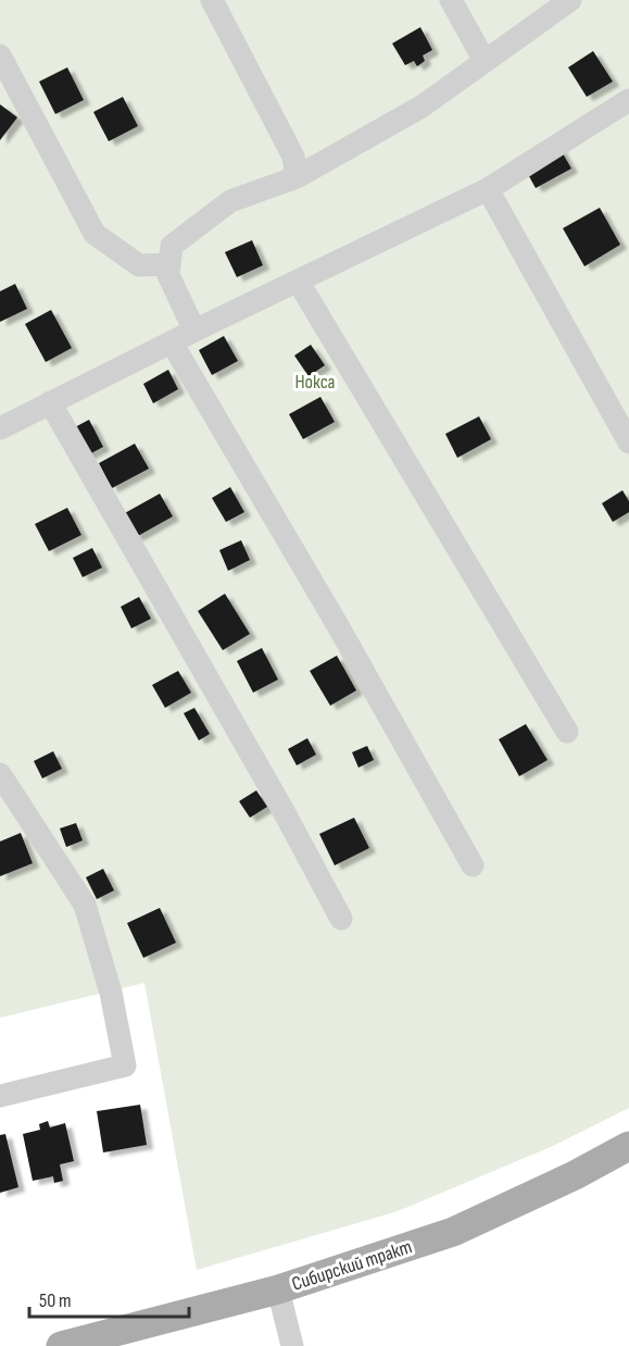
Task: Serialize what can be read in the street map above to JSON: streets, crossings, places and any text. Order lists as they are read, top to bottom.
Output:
{
  "streets": {
    "main road": ["Сибирский тракт"]
  },
  "parks": ["Нокса"],
  "scale_bar": "50 m"
}
